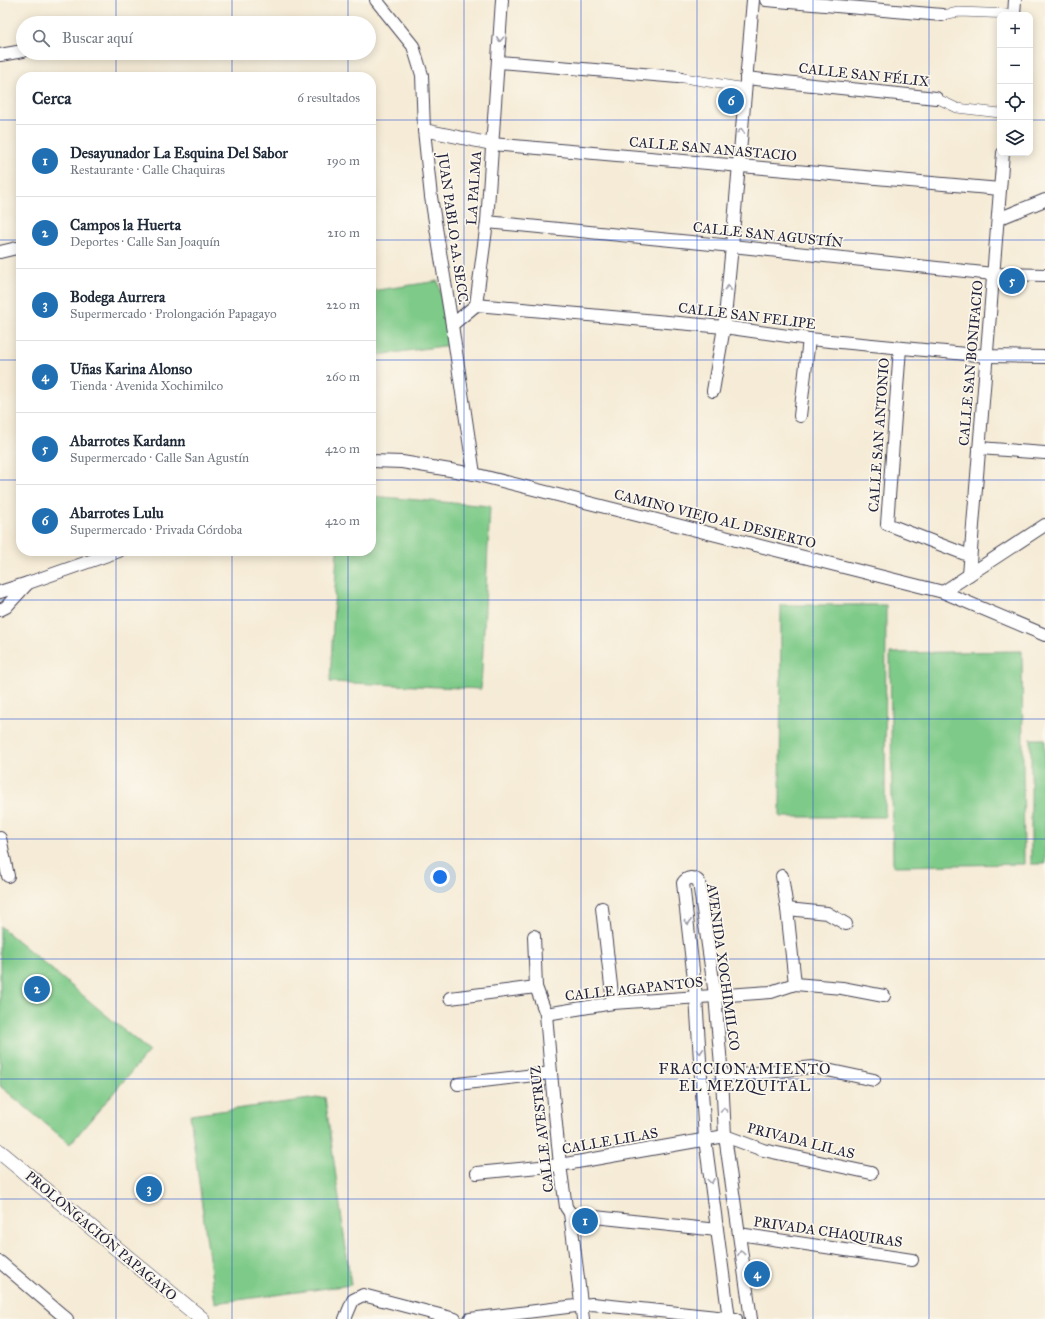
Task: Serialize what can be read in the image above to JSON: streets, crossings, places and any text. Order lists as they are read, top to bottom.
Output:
{
  "streets": {
    "street": [
      "CALLE SAN FÉLIX",
      "CALLE SAN ANASTACIO",
      "LA PALMA",
      "JUAN PABLO 2A. SECC.",
      "CALLE SAN AGUSTÍN",
      "CALLE SAN FELIPE",
      "CALLE SAN BONIFACIO",
      "CALLE SAN ANTONIO",
      "CAMINO VIEJO AL DESIERTO",
      "AVENIDA XOCHIMILCO",
      "CALLE AGAPANTOS",
      "CALLE AVESTRUZ",
      "CALLE LILAS",
      "PRIVADA LILAS",
      "PRIVADA CHAQUIRAS",
      "PROLONGACIÓN PAPAGAYO"
    ]
  },
  "crossings": [
    ["CALLE SAN FÉLIX", "LA PALMA"],
    ["CALLE SAN ANASTACIO", "LA PALMA"],
    ["CALLE SAN ANASTACIO", "JUAN PABLO 2A. SECC."],
    ["CALLE SAN ANASTACIO", "CALLE SAN BONIFACIO"],
    ["LA PALMA", "CALLE SAN AGUSTÍN"],
    ["LA PALMA", "CALLE SAN FELIPE"],
    ["JUAN PABLO 2A. SECC.", "CAMINO VIEJO AL DESIERTO"],
    ["CALLE SAN AGUSTÍN", "CALLE SAN BONIFACIO"],
    ["CALLE SAN FELIPE", "CALLE SAN BONIFACIO"],
    ["CALLE SAN FELIPE", "CALLE SAN ANTONIO"],
    ["CALLE SAN BONIFACIO", "CALLE SAN ANTONIO"],
    ["AVENIDA XOCHIMILCO", "CALLE AGAPANTOS"],
    ["AVENIDA XOCHIMILCO", "CALLE LILAS"],
    ["AVENIDA XOCHIMILCO", "PRIVADA LILAS"],
    ["AVENIDA XOCHIMILCO", "PRIVADA CHAQUIRAS"],
    ["CALLE AGAPANTOS", "CALLE AVESTRUZ"],
    ["CALLE AVESTRUZ", "CALLE LILAS"],
    ["CALLE LILAS", "PRIVADA LILAS"]
  ],
  "districts": ["FRACCIONAMIENTO EL MEZQUITAL"],
  "page": {
    "map_buttons": ["+", "−"],
    "search": "Buscar aquí",
    "heading": ["Cerca", "6 resultados"],
    "pins": [
      "6",
      "5",
      "2",
      "3",
      "1",
      "4"
    ],
    "list": [
      {
        "mark": "1",
        "name": "Desayunador La Esquina Del Sabor",
        "note": "Restaurante · Calle Chaquiras",
        "value": "190 m"
      },
      {
        "mark": "2",
        "name": "Campos la Huerta",
        "note": "Deportes · Calle San Joaquín",
        "value": "210 m"
      },
      {
        "mark": "3",
        "name": "Bodega Aurrera",
        "note": "Supermercado · Prolongación Papagayo",
        "value": "220 m"
      },
      {
        "mark": "4",
        "name": "Uñas Karina Alonso",
        "note": "Tienda · Avenida Xochimilco",
        "value": "260 m"
      },
      {
        "mark": "5",
        "name": "Abarrotes Kardann",
        "note": "Supermercado · Calle San Agustín",
        "value": "420 m"
      },
      {
        "mark": "6",
        "name": "Abarrotes Lulu",
        "note": "Supermercado · Privada Córdoba",
        "value": "420 m"
      }
    ]
  }
}
